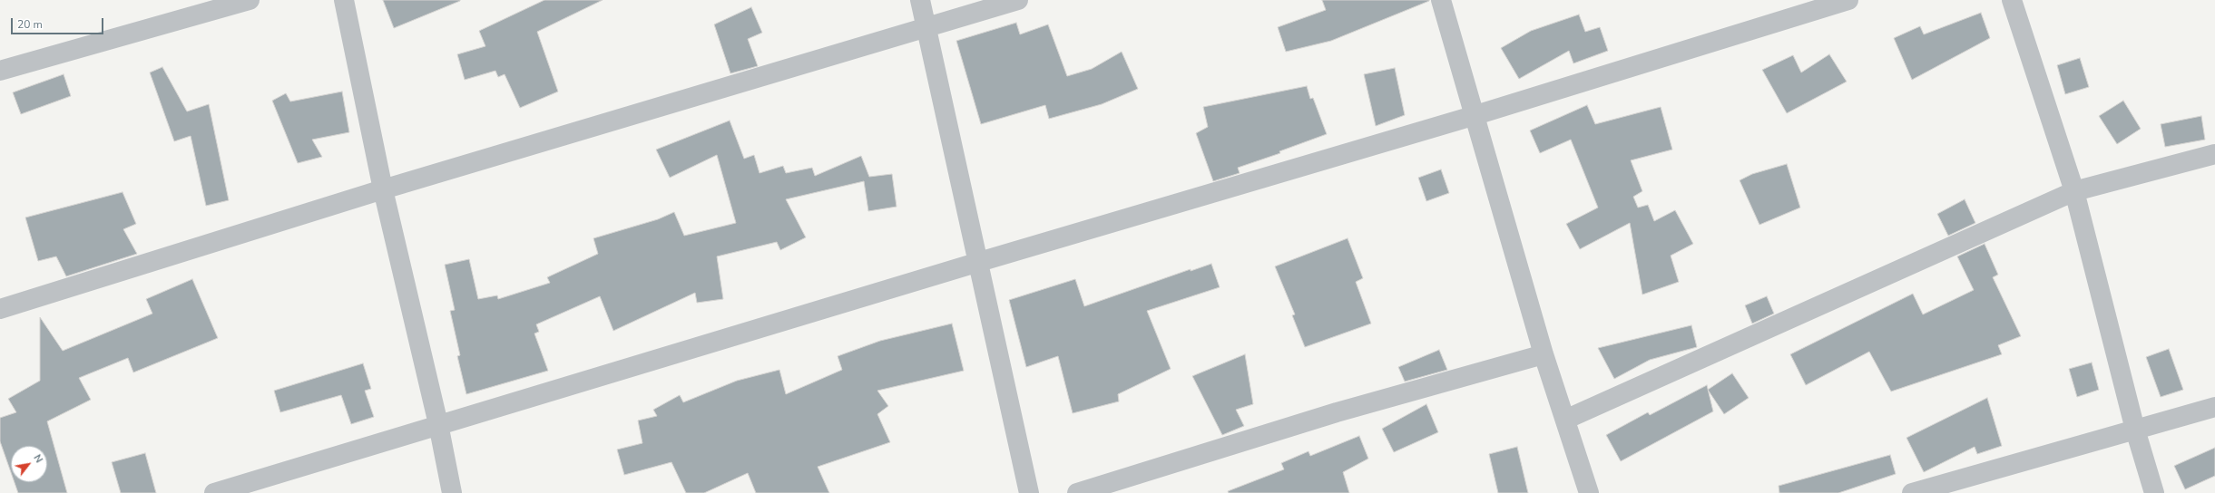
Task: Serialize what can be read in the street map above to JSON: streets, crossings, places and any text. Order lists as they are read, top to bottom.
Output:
{
  "scale_bar": "20 m",
  "north": "top right"
}
